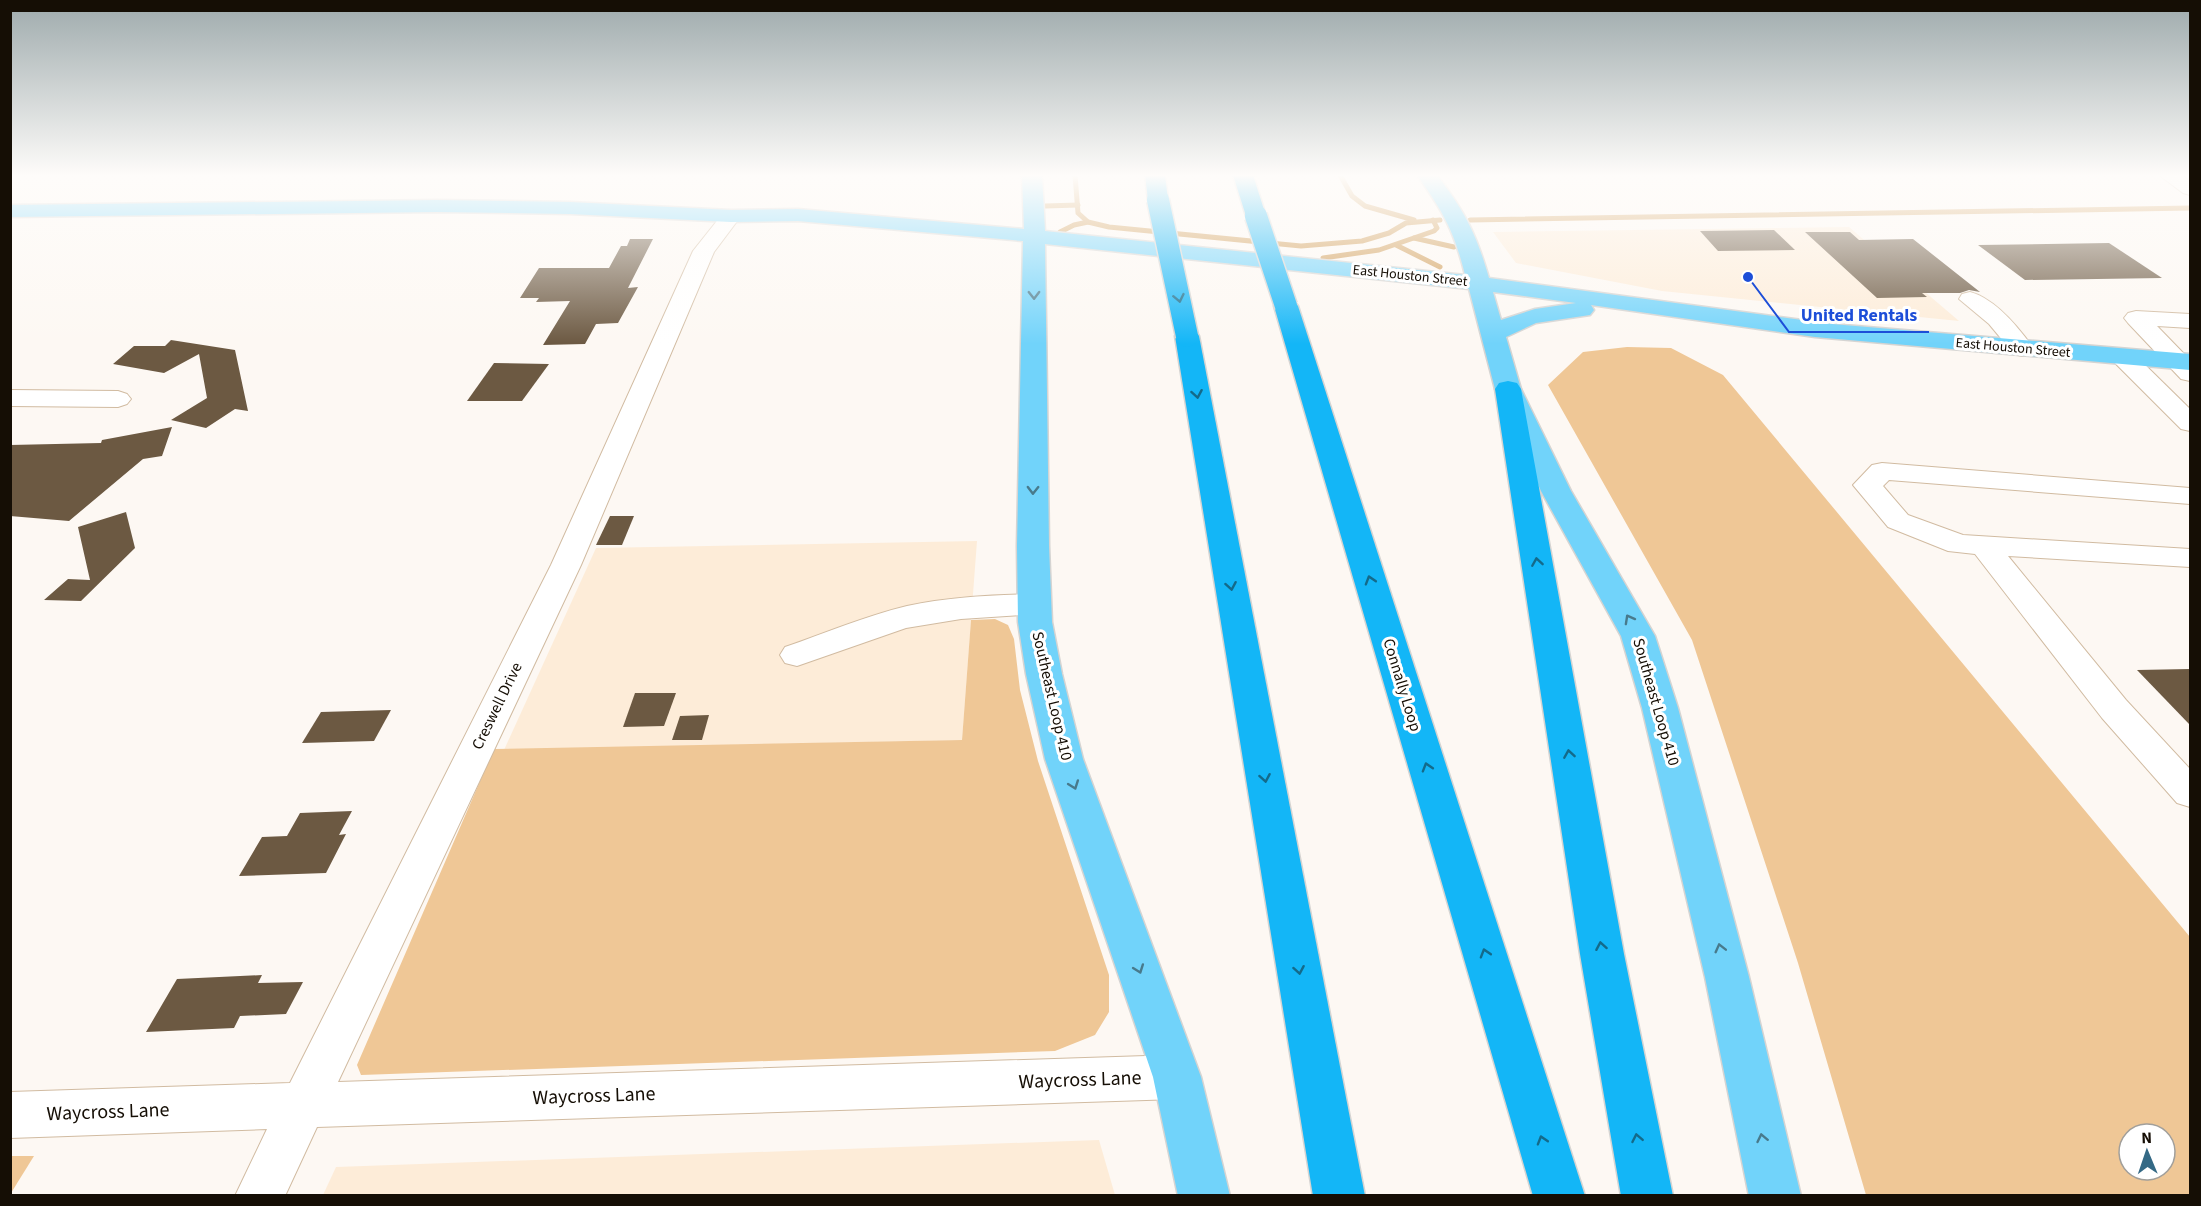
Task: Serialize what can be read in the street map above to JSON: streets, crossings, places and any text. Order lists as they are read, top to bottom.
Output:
{
  "streets": {
    "highway": ["Connally Loop"],
    "main road": ["East Houston Street", "Southeast Loop 410"],
    "street": ["Creswell Drive", "Waycross Lane"]
  },
  "crossings": [
    ["East Houston Street", "Southeast Loop 410"],
    ["Southeast Loop 410", "Waycross Lane"],
    ["Creswell Drive", "Waycross Lane"]
  ],
  "places": ["United Rentals"],
  "north": "top"
}
